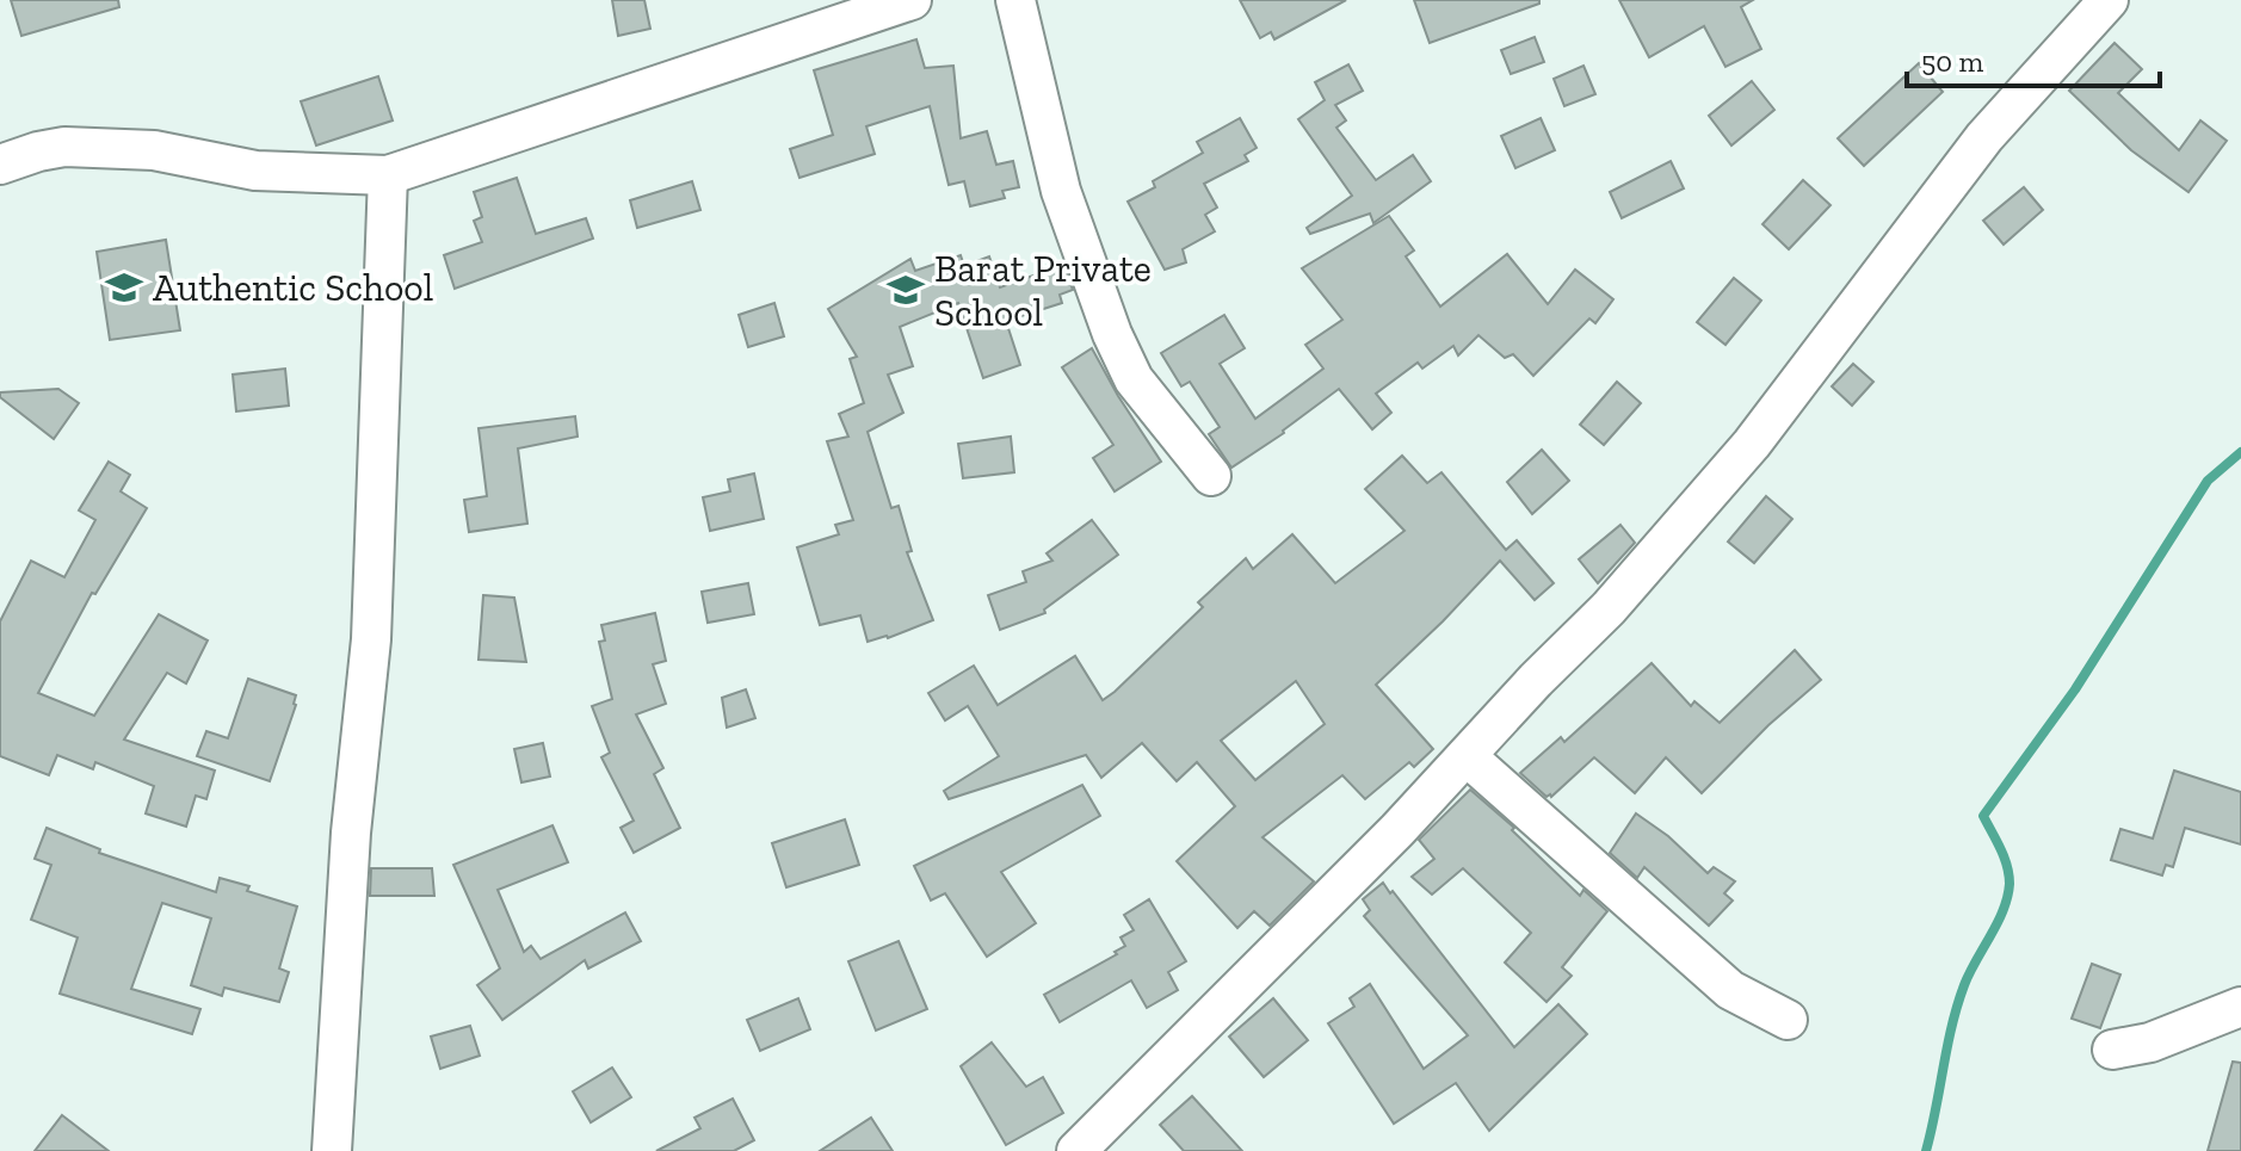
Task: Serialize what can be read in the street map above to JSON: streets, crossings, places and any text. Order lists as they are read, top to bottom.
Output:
{
  "places": {
    "school or university": ["Authentic School", "Barat Private School"]
  },
  "scale_bar": "50 m"
}
